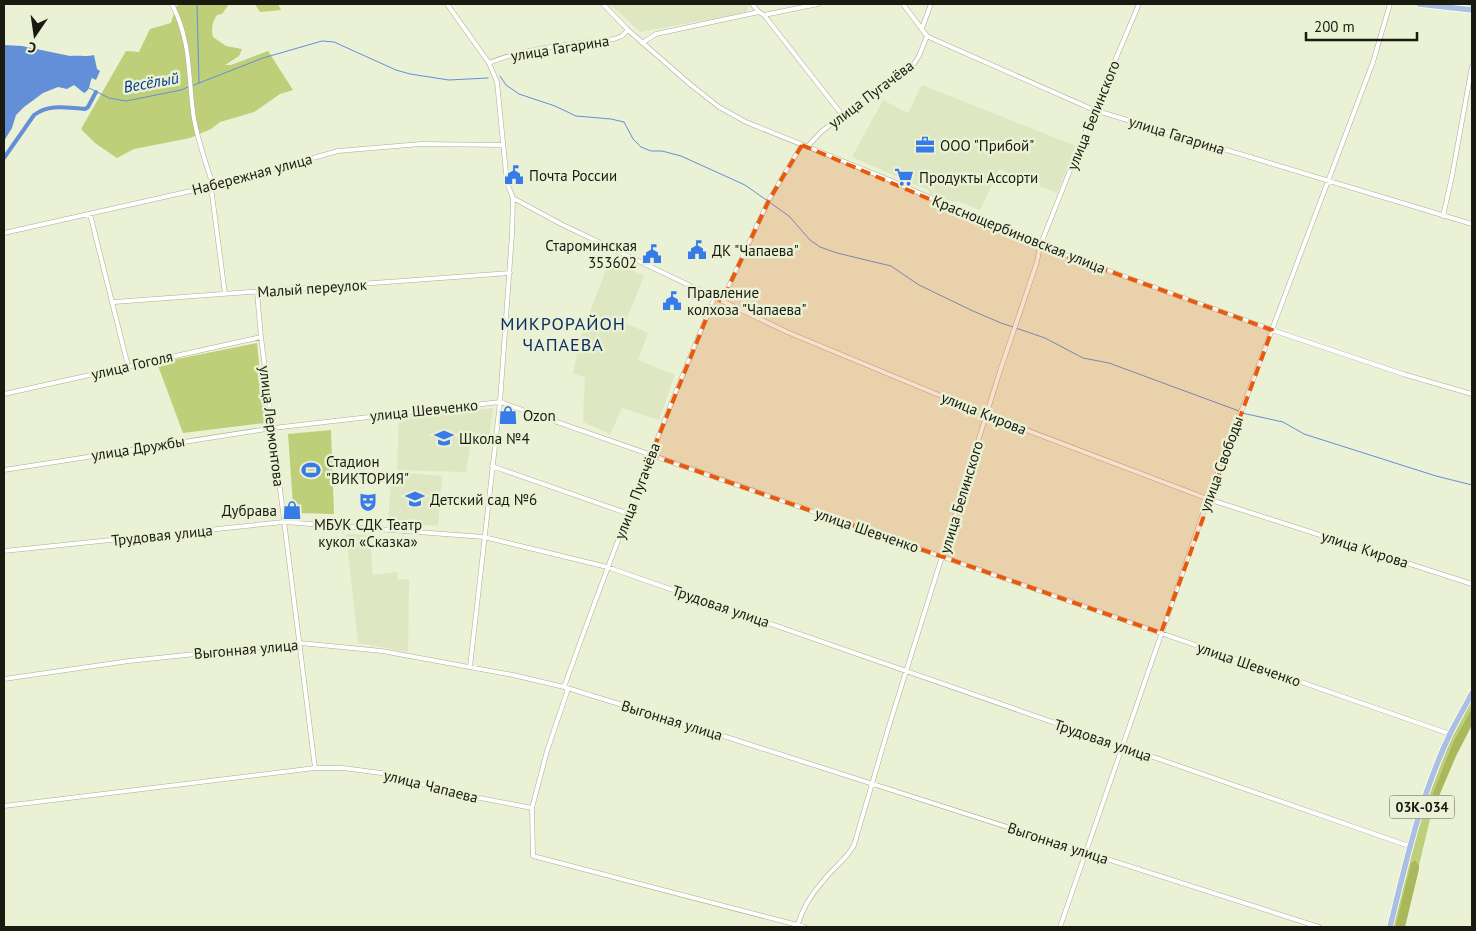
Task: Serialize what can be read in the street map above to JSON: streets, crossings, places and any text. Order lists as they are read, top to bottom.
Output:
{
  "streets": {
    "main road": ["03К-034"],
    "street": [
      "улица Гагарина",
      "улица Пугачёва",
      "улица Белинского",
      "Набережная улица",
      "Краснощербиновская улица",
      "Малый переулок",
      "улица Гоголя",
      "улица Шевченко",
      "улица Кирова",
      "улица Лермонтова",
      "улица Дружбы",
      "улица Свободы",
      "Трудовая улица",
      "Выгонная улица",
      "улица Чапаева"
    ]
  },
  "crossings": [
    ["улица Гагарина", "улица Пугачёва"],
    ["улица Гагарина", "улица Белинского"],
    ["улица Гагарина", "Краснощербиновская улица"],
    ["улица Гагарина", "улица Свободы"],
    ["улица Пугачёва", "Краснощербиновская улица"],
    ["улица Пугачёва", "улица Шевченко"],
    ["улица Пугачёва", "улица Кирова"],
    ["улица Пугачёва", "Трудовая улица"],
    ["улица Пугачёва", "Выгонная улица"],
    ["улица Пугачёва", "улица Чапаева"],
    ["улица Белинского", "Краснощербиновская улица"],
    ["улица Белинского", "улица Шевченко"],
    ["улица Белинского", "улица Кирова"],
    ["улица Белинского", "Трудовая улица"],
    ["улица Белинского", "Выгонная улица"],
    ["Краснощербиновская улица", "улица Свободы"],
    ["Малый переулок", "улица Лермонтова"],
    ["улица Гоголя", "улица Лермонтова"],
    ["улица Шевченко", "улица Лермонтова"],
    ["улица Шевченко", "улица Дружбы"],
    ["улица Шевченко", "улица Свободы"],
    ["улица Шевченко", "03К-034"],
    ["улица Кирова", "улица Свободы"],
    ["улица Лермонтова", "улица Дружбы"],
    ["улица Лермонтова", "Трудовая улица"],
    ["улица Лермонтова", "Выгонная улица"],
    ["улица Лермонтова", "улица Чапаева"],
    ["улица Свободы", "Трудовая улица"],
    ["улица Свободы", "Выгонная улица"],
    ["Трудовая улица", "03К-034"]
  ],
  "districts": ["МИКРОРАЙОН ЧАПАЕВА"],
  "water": ["Весёлый"],
  "places": {
    "office": ["ООО \"Прибой\""],
    "public building": [
      "Почта России",
      "ДК \"Чапаева\"",
      "Староминская 353602",
      "Правление колхоза \"Чапаева\""
    ],
    "supermarket": ["Продукты Ассорти"],
    "shop": ["Ozon", "Дубрава"],
    "school or university": ["Школа №4", "Детский сад №6"],
    "sports": ["Стадион \"ВИКТОРИЯ\""],
    "theatre": ["МБУК СДК Театр кукол «Сказка»"]
  },
  "scale_bar": "200 m",
  "north": "bottom"
}
